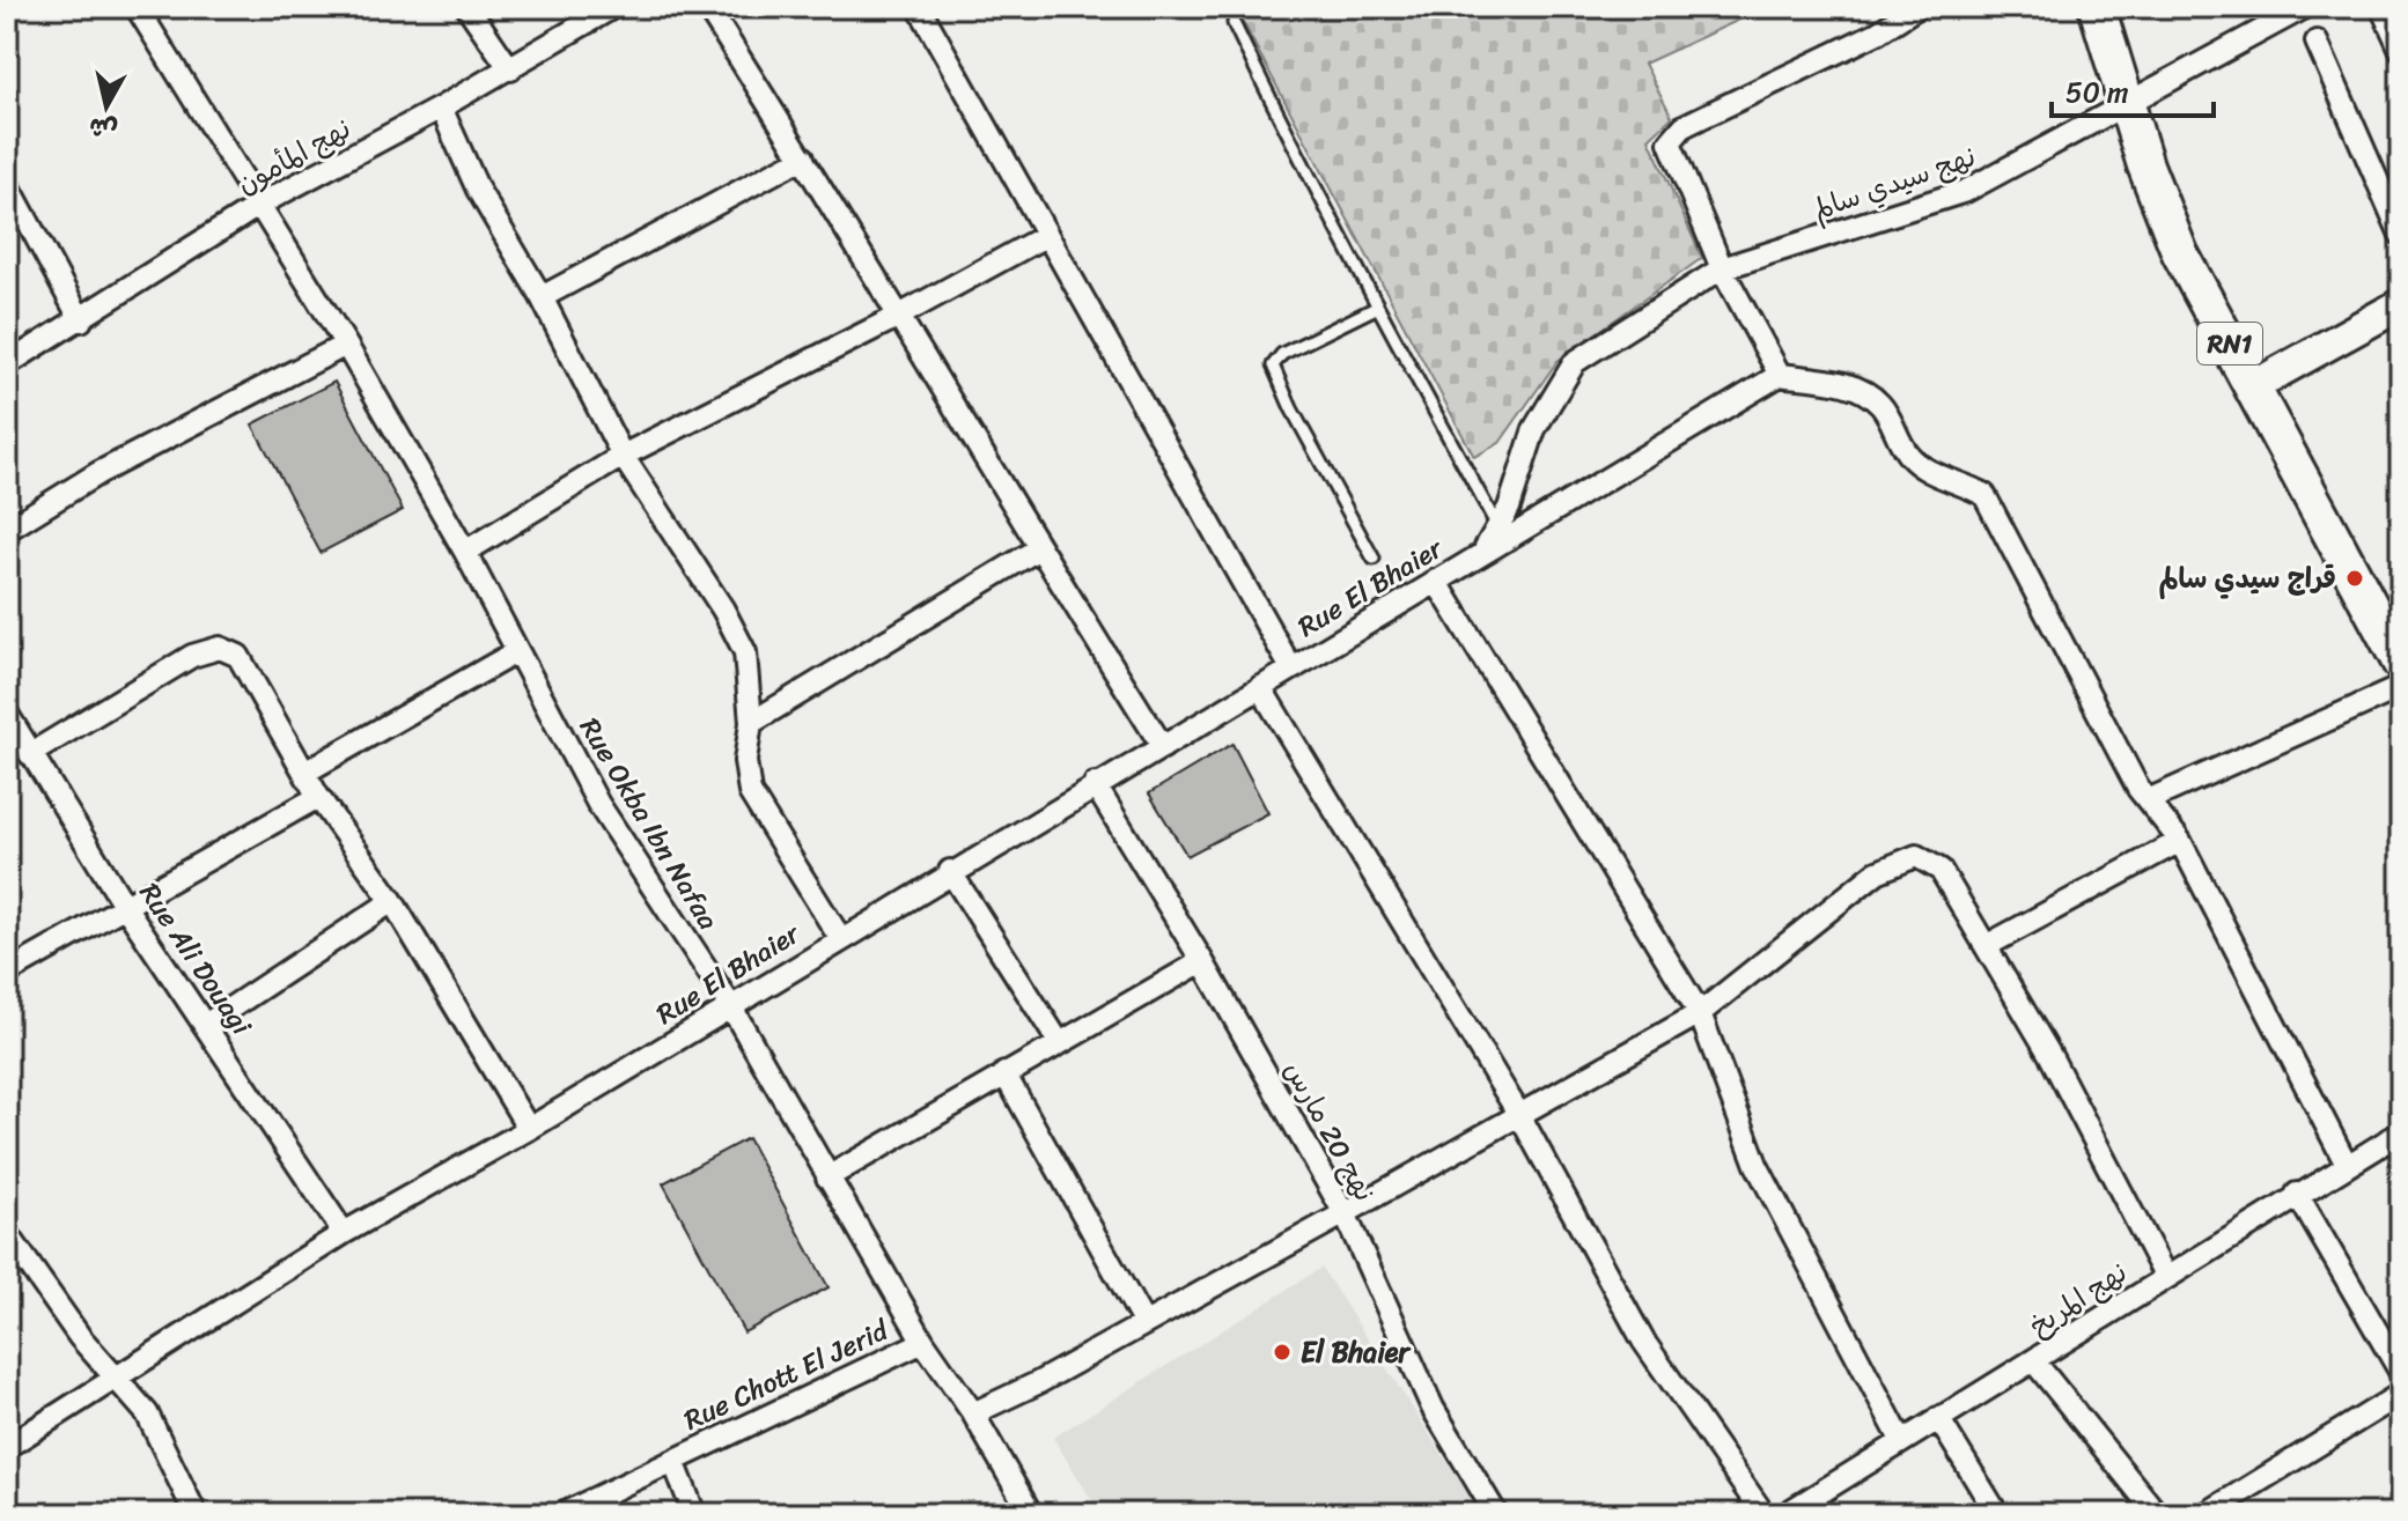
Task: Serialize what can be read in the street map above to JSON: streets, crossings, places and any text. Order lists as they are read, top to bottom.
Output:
{
  "streets": {
    "main road": ["RN1"],
    "street": [
      "نهج المأمون",
      "نهج سيدي سالم",
      "Rue El Bhaier",
      "Rue Okba Ibn Nafaa",
      "Rue Ali Douagi",
      "نهج 20 مارس",
      "نهج المريخ",
      "Rue Chott El Jerid"
    ]
  },
  "crossings": [
    ["نهج المأمون", "Rue Okba Ibn Nafaa"],
    ["نهج سيدي سالم", "RN1"],
    ["نهج سيدي سالم", "Rue El Bhaier"],
    ["Rue El Bhaier", "Rue Okba Ibn Nafaa"],
    ["Rue El Bhaier", "Rue Ali Douagi"],
    ["Rue El Bhaier", "نهج 20 مارس"],
    ["Rue Okba Ibn Nafaa", "Rue Chott El Jerid"]
  ],
  "places": ["قراج سيدي سالم", "El Bhaier"],
  "scale_bar": "50 m",
  "north": "bottom"
}
